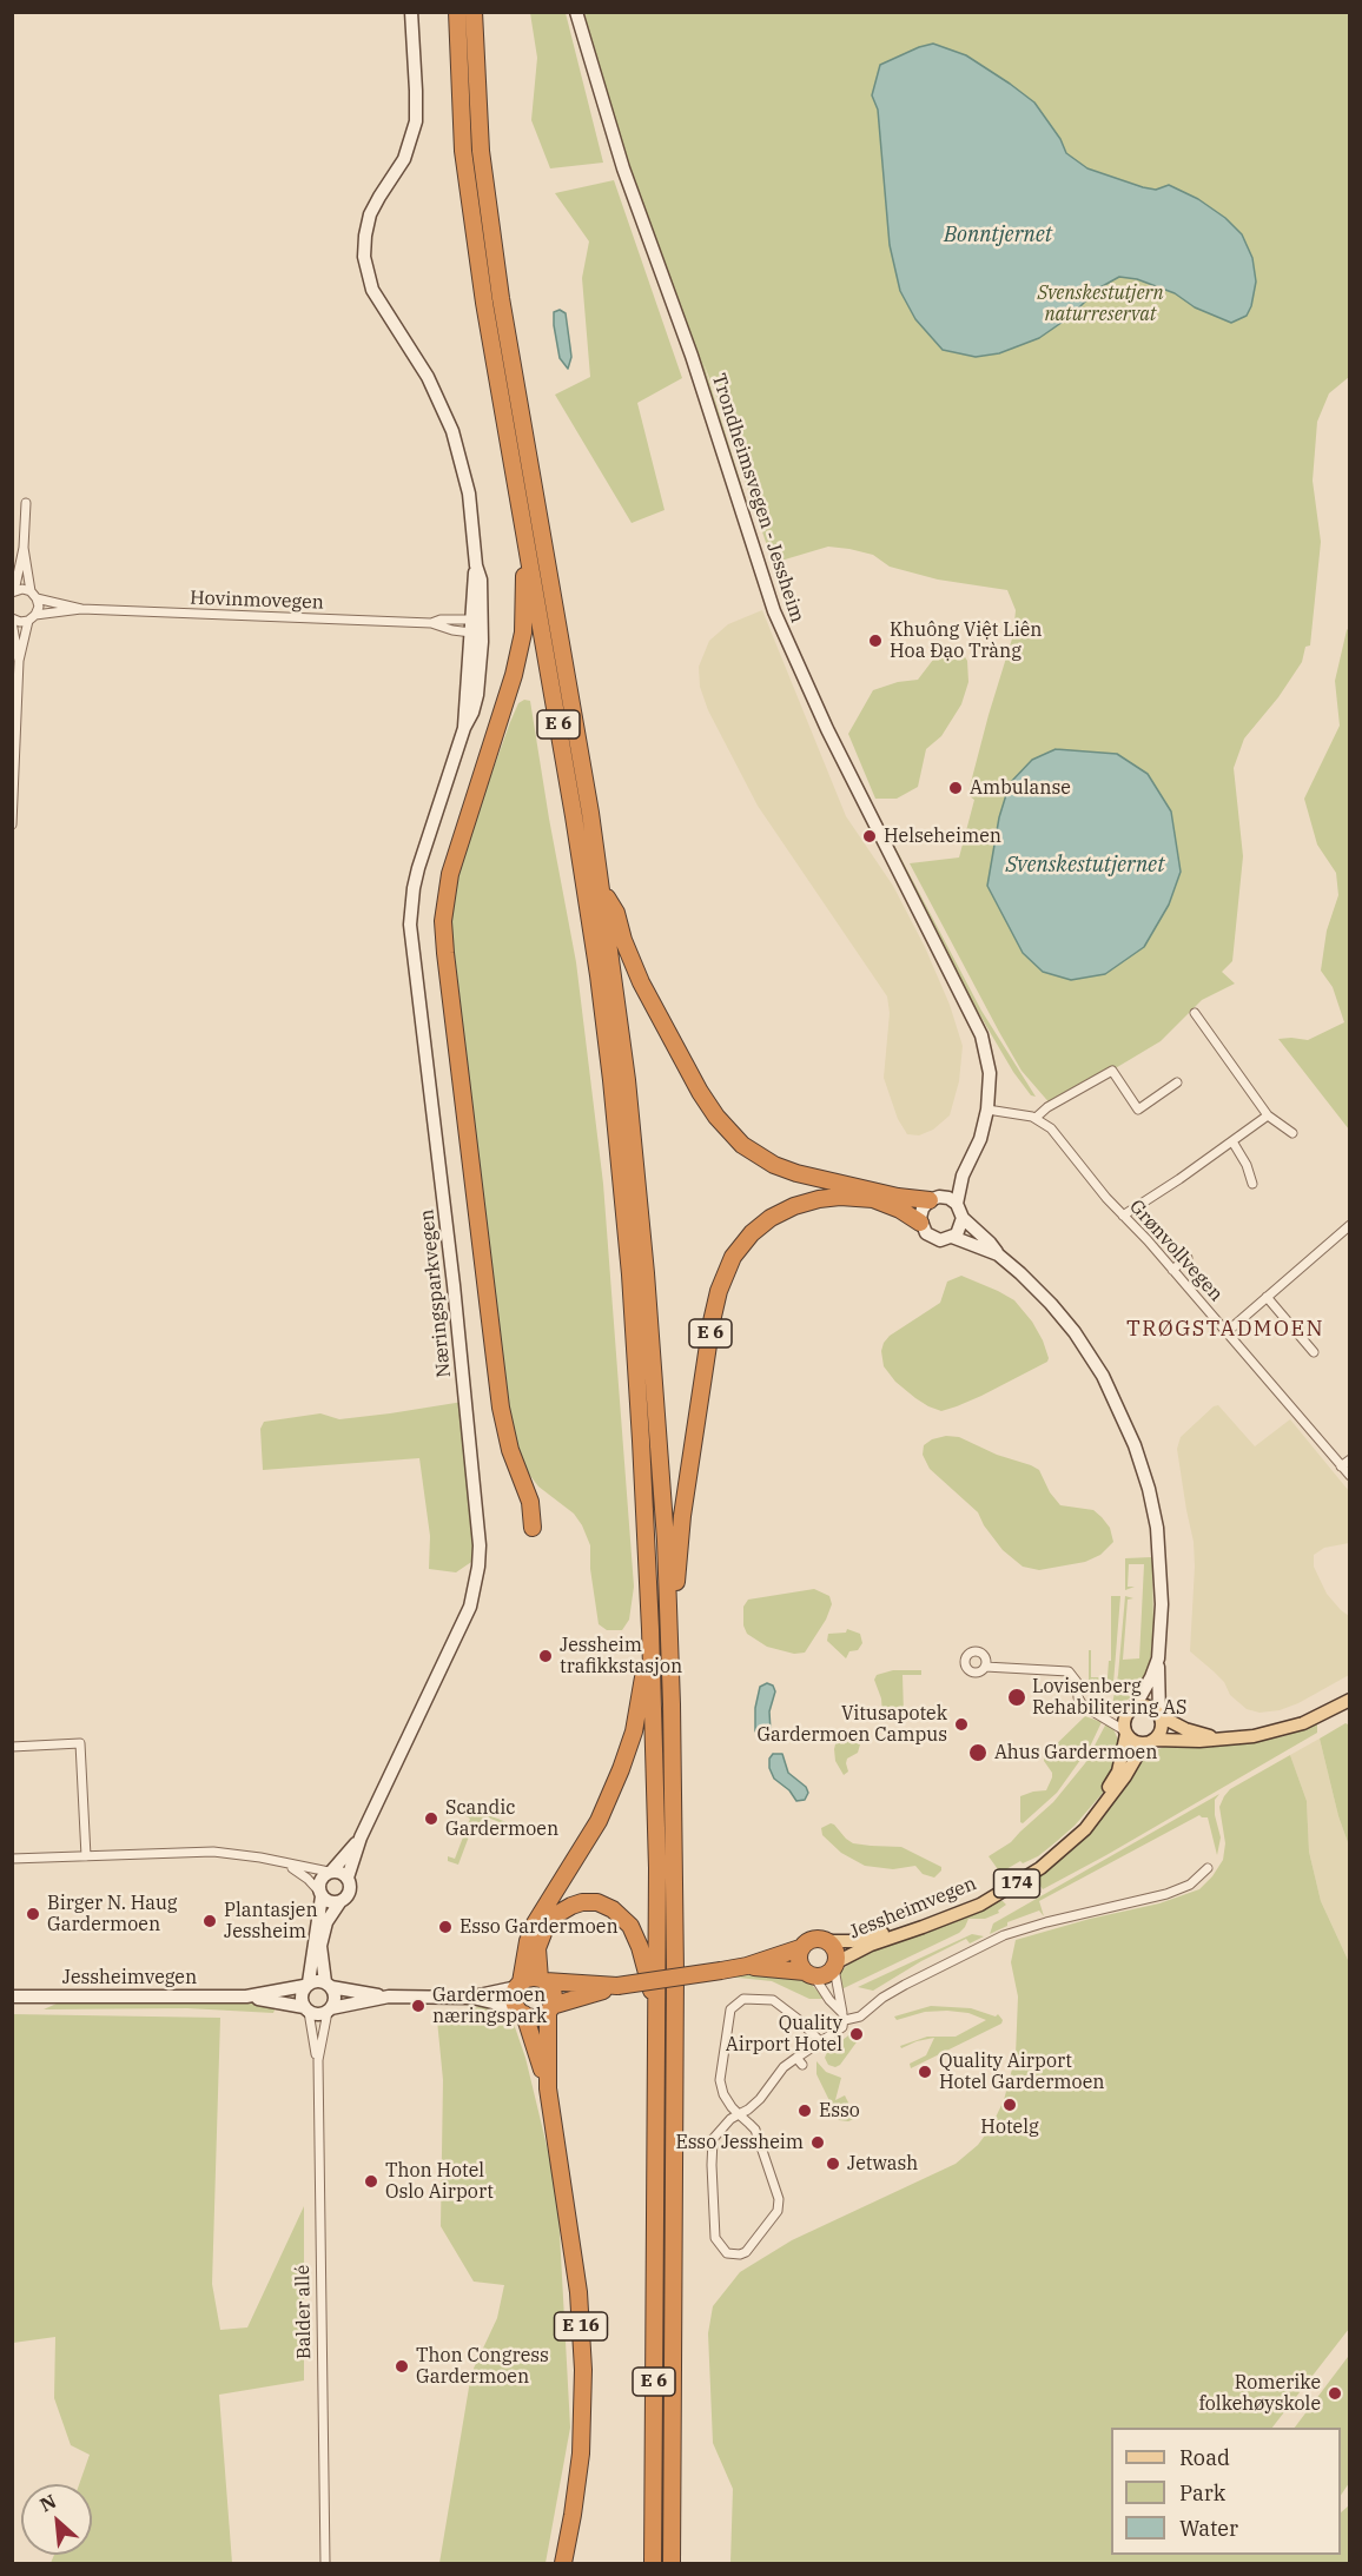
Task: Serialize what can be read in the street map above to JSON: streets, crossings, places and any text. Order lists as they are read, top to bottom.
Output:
{
  "streets": {
    "highway": ["E 6", "E 16"],
    "main road": [
      "Trondheimsvegen - Jessheim",
      "Næringsparkvegen",
      "174",
      "Jessheimvegen"
    ],
    "street": ["Hovinmovegen", "Grønvollvegen", "Balder allé"]
  },
  "crossings": [
    ["Trondheimsvegen - Jessheim", "E 6"],
    ["Hovinmovegen", "Næringsparkvegen"],
    ["E 6", "E 16"],
    ["Næringsparkvegen", "Jessheimvegen"],
    ["Næringsparkvegen", "Balder allé"],
    ["174", "Jessheimvegen"],
    ["Jessheimvegen", "Balder allé"]
  ],
  "districts": ["TRØGSTADMOEN"],
  "water": ["Bonntjernet", "Svenskestutjernet"],
  "parks": ["Svenskestutjern naturreservat"],
  "places": [
    "Khuông Việt Liên Hoa Đạo Tràng",
    "Ambulanse",
    "Helseheimen",
    "Jessheim trafikkstasjon",
    "Lovisenberg Rehabilitering AS",
    "Vitusapotek Gardermoen Campus",
    "Ahus Gardermoen",
    "Scandic Gardermoen",
    "Birger N. Haug Gardermoen",
    "Plantasjen Jessheim",
    "Esso Gardermoen",
    "Gardermoen næringspark",
    "Quality Airport Hotel",
    "Quality Airport Hotel Gardermoen",
    "Hotelg",
    "Esso",
    "Esso Jessheim",
    "Jetwash",
    "Thon Hotel Oslo Airport",
    "Thon Congress Gardermoen",
    "Romerike folkehøyskole"
  ],
  "legend": ["Road", "Park", "Water"],
  "north": "top left"
}
